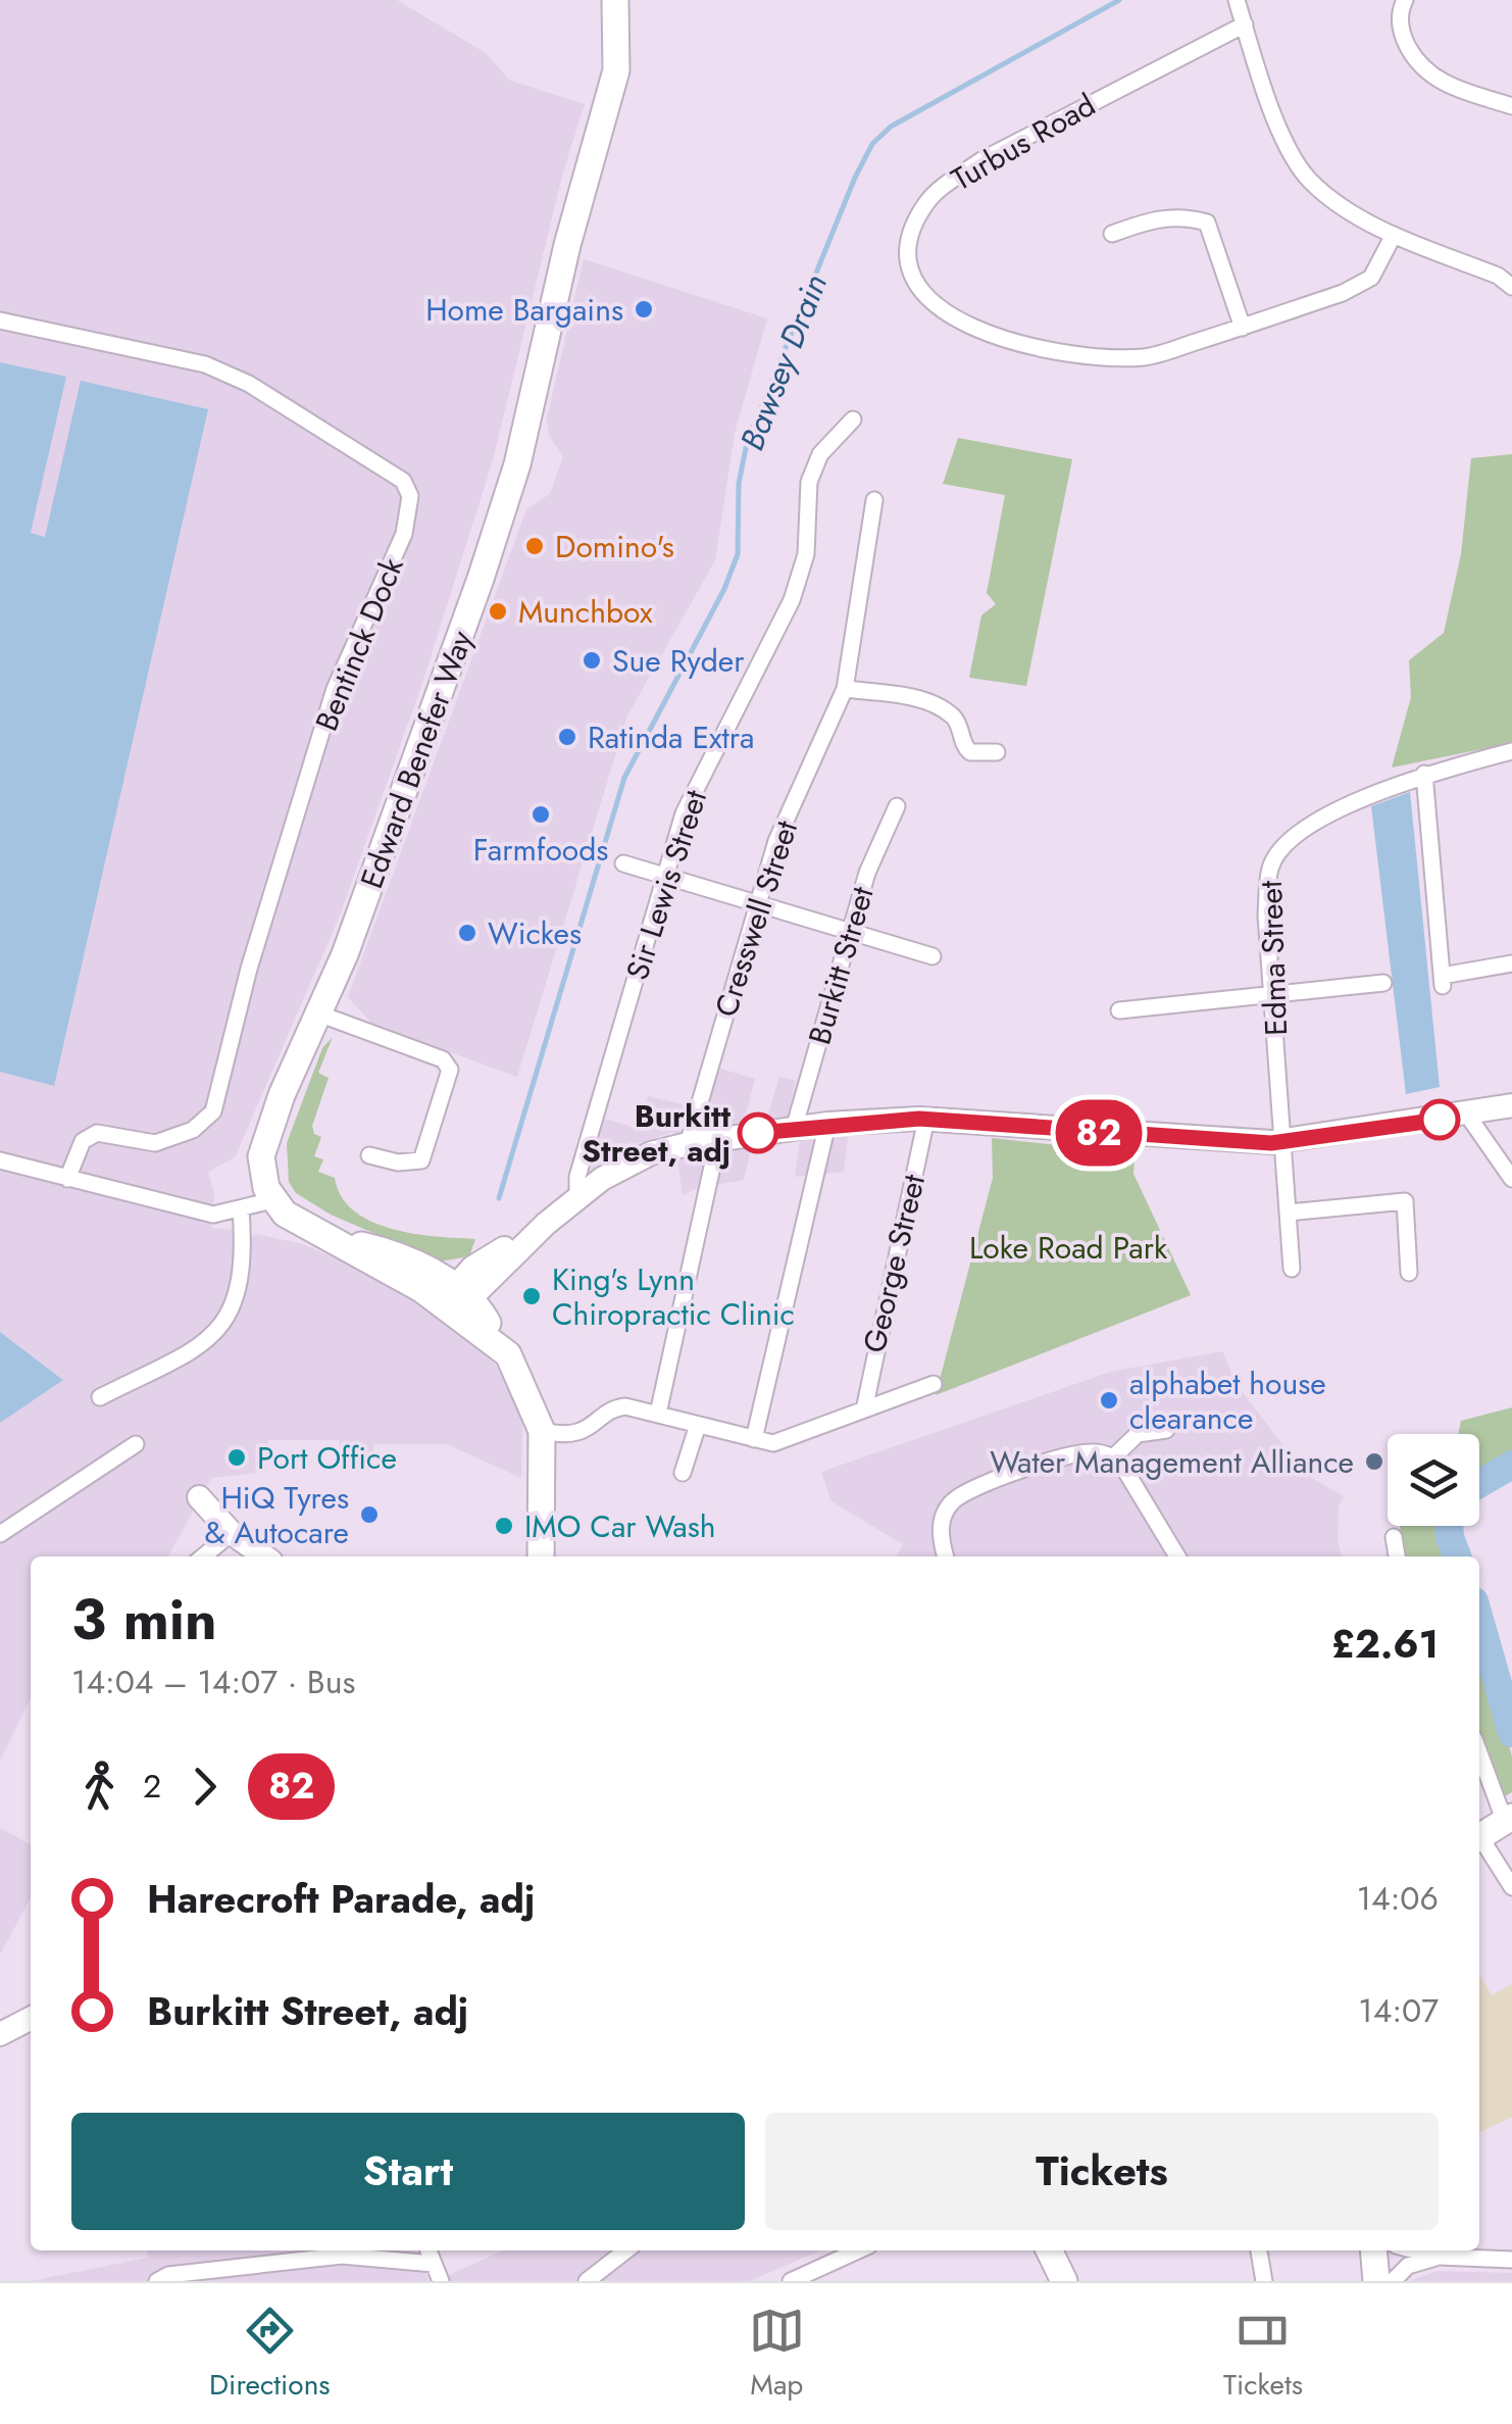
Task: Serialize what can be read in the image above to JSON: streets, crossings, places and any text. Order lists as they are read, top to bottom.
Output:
{
  "streets": {
    "main road": ["Edward Benefer Way"],
    "street": [
      "Turbus Road",
      "Bentinck Dock",
      "Sir Lewis Street",
      "Cresswell Street",
      "Edma Street",
      "Burkitt Street",
      "George Street"
    ]
  },
  "water": ["Bawsey Drain"],
  "parks": ["Loke Road Park"],
  "places": [
    "Home Bargains",
    "Domino's",
    "Munchbox",
    "Sue Ryder",
    "Ratinda Extra",
    "Farmfoods",
    "Wickes",
    "Burkitt Street, adj",
    "King's Lynn Chiropractic Clinic",
    "alphabet house clearance",
    "Port Office",
    "Water Management Alliance",
    "HiQ Tyres & Autocare",
    "IMO Car Wash"
  ],
  "lines": ["bus line 82"],
  "page": {
    "on_map": "82",
    "heading": ["3 min", "14:04 – 14:07 · Bus", "£2.61"],
    "legs": ["2", "82"],
    "list": [
      {
        "name": "Harecroft Parade, adj",
        "value": "14:06"
      },
      {
        "name": "Burkitt Street, adj",
        "value": "14:07"
      }
    ],
    "buttons": ["Start", "Tickets"],
    "tabs": ["Directions", "Map", "Tickets"]
  }
}
